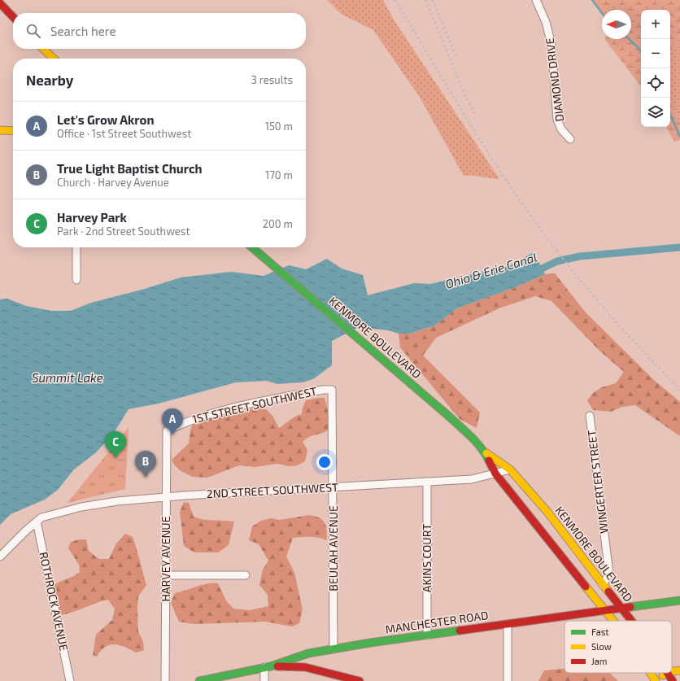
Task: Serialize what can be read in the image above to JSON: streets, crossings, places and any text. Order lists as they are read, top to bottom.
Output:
{
  "streets": {
    "main road": ["KENMORE BOULEVARD", "MANCHESTER ROAD"],
    "street": [
      "DIAMOND DRIVE",
      "1ST STREET SOUTHWEST",
      "WINGERTER STREET",
      "2ND STREET SOUTHWEST",
      "BEULAH AVENUE",
      "AKINS COURT",
      "HARVEY AVENUE",
      "ROTHROCK AVENUE"
    ]
  },
  "crossings": [
    ["KENMORE BOULEVARD", "WINGERTER STREET"],
    ["KENMORE BOULEVARD", "2ND STREET SOUTHWEST"],
    ["KENMORE BOULEVARD", "MANCHESTER ROAD"],
    ["1ST STREET SOUTHWEST", "BEULAH AVENUE"],
    ["1ST STREET SOUTHWEST", "HARVEY AVENUE"],
    ["2ND STREET SOUTHWEST", "BEULAH AVENUE"],
    ["2ND STREET SOUTHWEST", "AKINS COURT"],
    ["2ND STREET SOUTHWEST", "HARVEY AVENUE"],
    ["2ND STREET SOUTHWEST", "ROTHROCK AVENUE"],
    ["BEULAH AVENUE", "MANCHESTER ROAD"],
    ["AKINS COURT", "MANCHESTER ROAD"]
  ],
  "water": ["Ohio & Erie Canal", "Summit Lake"],
  "legend": ["Fast", "Slow", "Jam"],
  "north": "left",
  "page": {
    "map_buttons": ["+", "−"],
    "search": "Search here",
    "heading": ["Nearby", "3 results"],
    "list": [
      {
        "mark": "A",
        "name": "Let's Grow Akron",
        "note": "Office · 1st Street Southwest",
        "value": "150 m"
      },
      {
        "mark": "B",
        "name": "True Light Baptist Church",
        "note": "Church · Harvey Avenue",
        "value": "170 m"
      },
      {
        "mark": "C",
        "name": "Harvey Park",
        "note": "Park · 2nd Street Southwest",
        "value": "200 m"
      }
    ],
    "pins": ["A", "C", "B"]
  }
}
